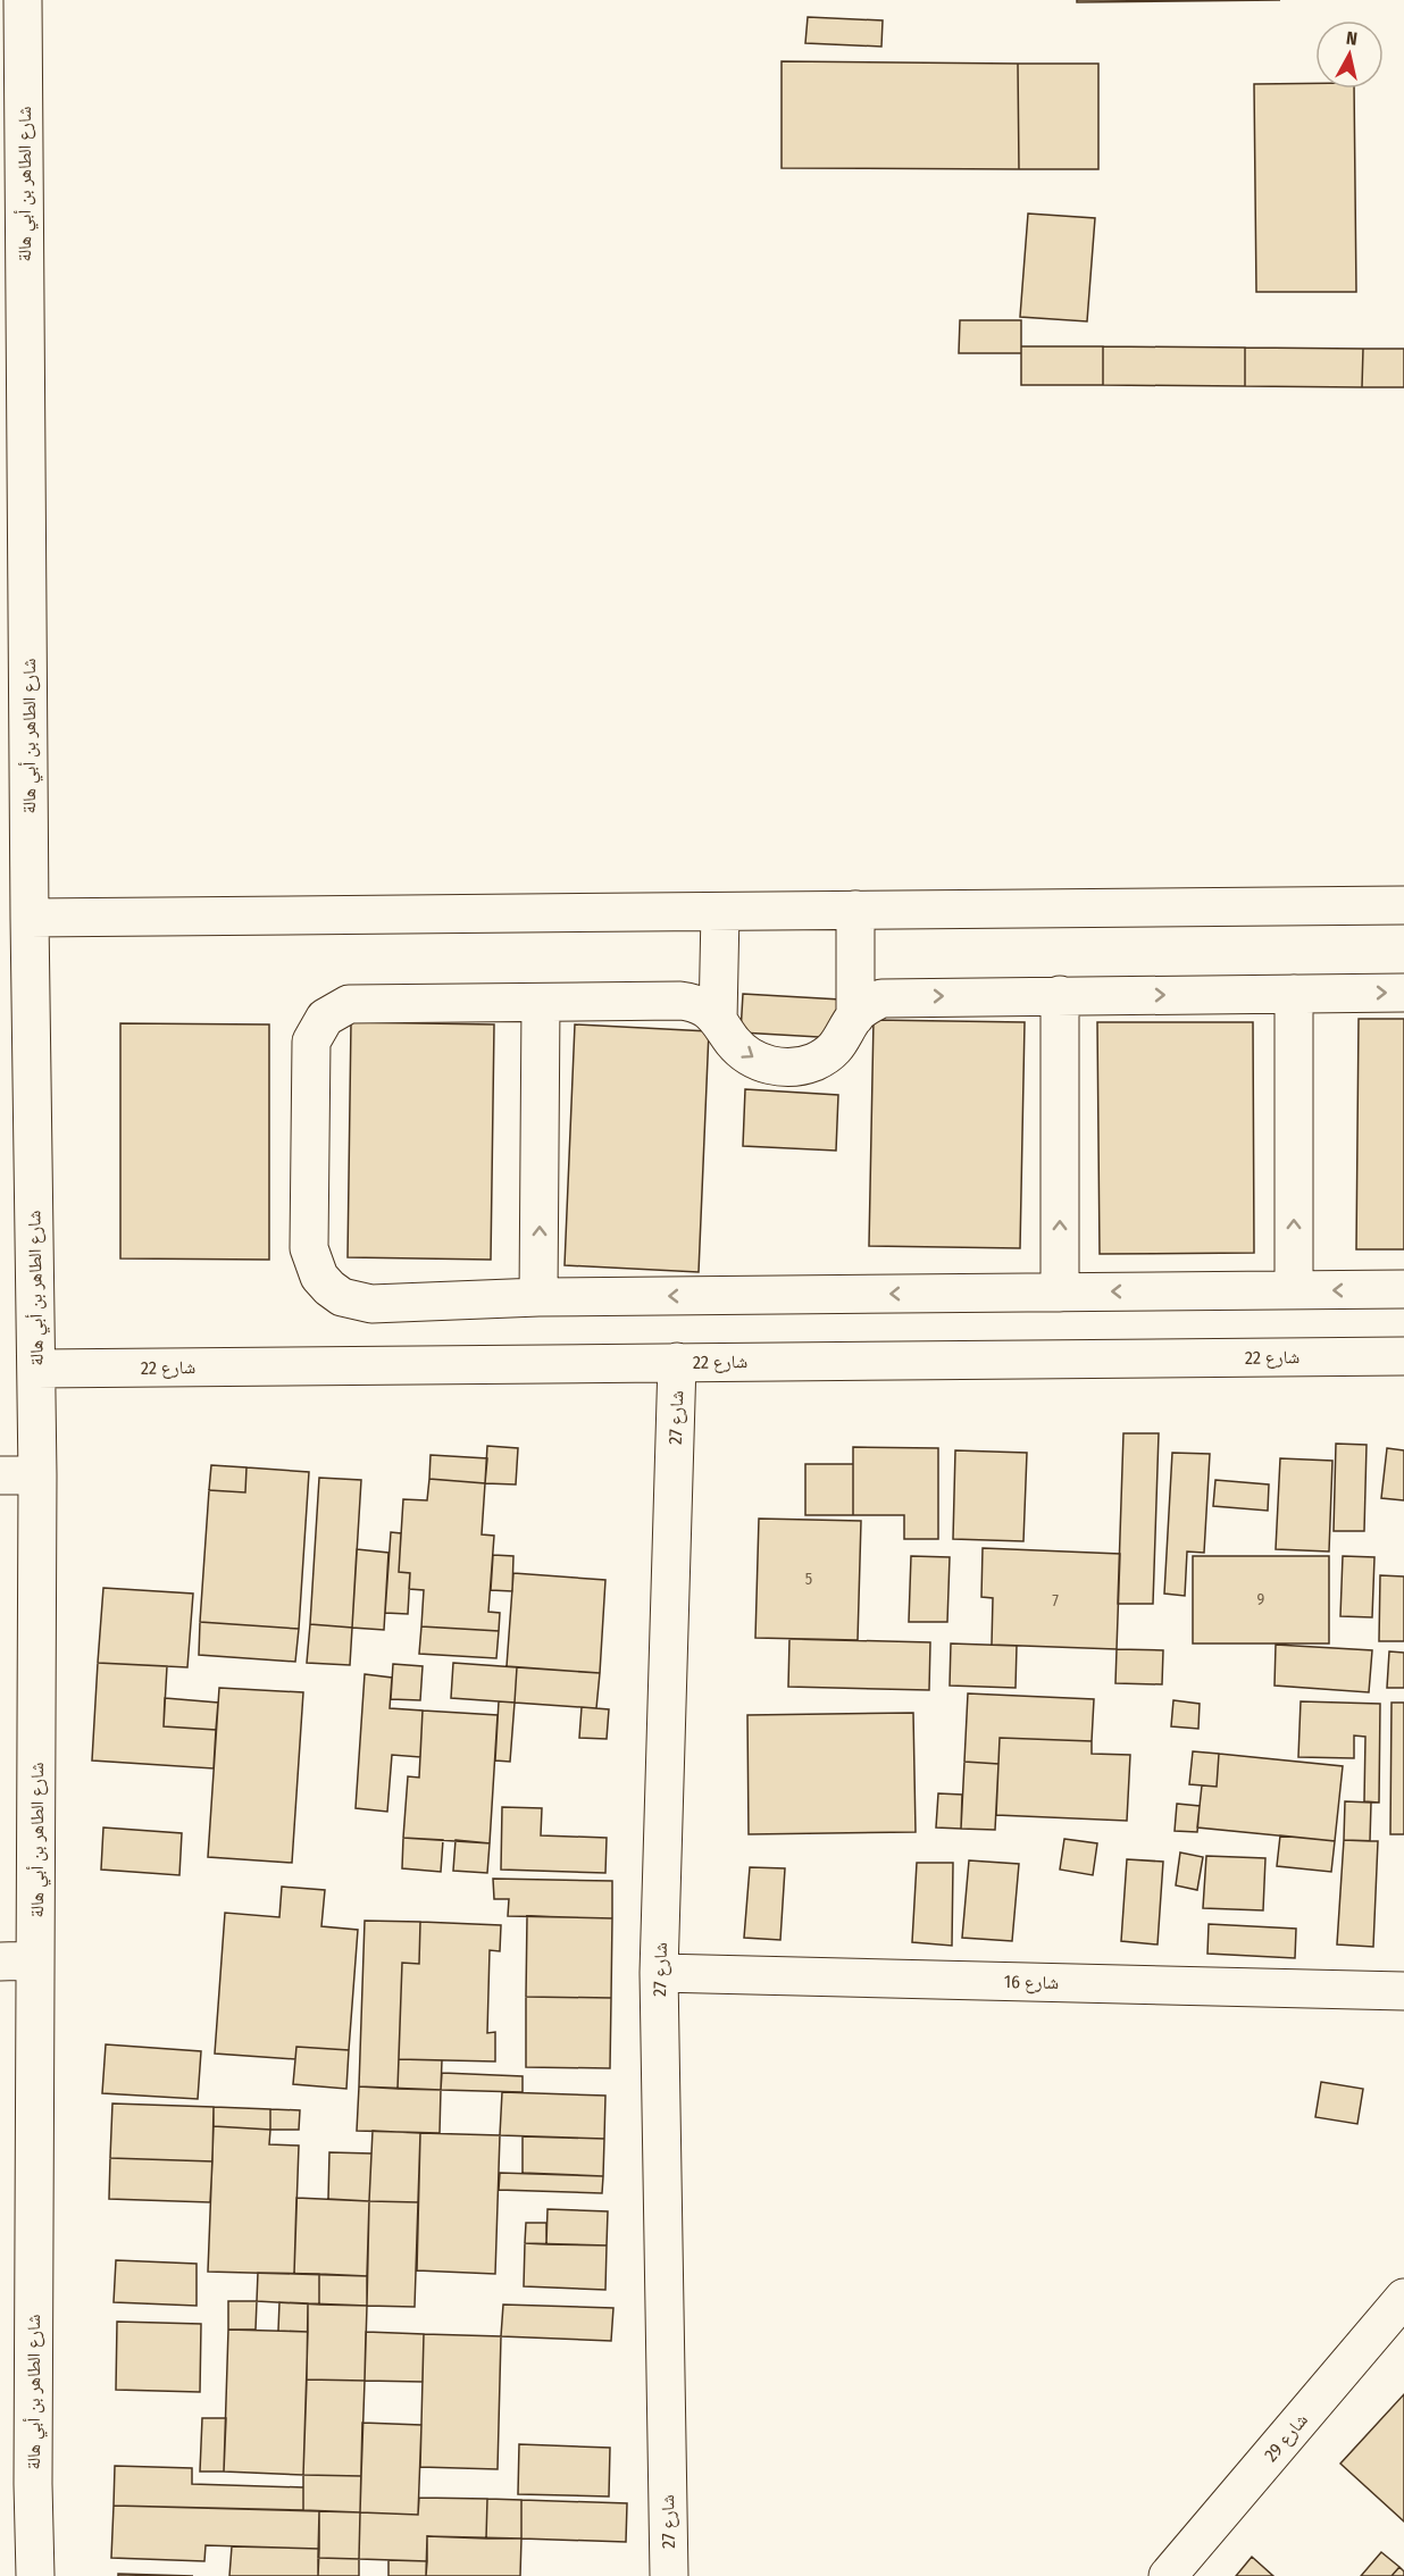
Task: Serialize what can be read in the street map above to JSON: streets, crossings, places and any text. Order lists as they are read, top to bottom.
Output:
{
  "streets": {
    "street": [
      "شارع الطاهر بن أبي هالة",
      "شارع 22",
      "شارع 27",
      "شارع 16",
      "شارع 29"
    ]
  },
  "crossings": [
    ["شارع الطاهر بن أبي هالة", "شارع 22"],
    ["شارع 22", "شارع 27"],
    ["شارع 27", "شارع 16"]
  ],
  "house_numbers": ["5", "9", "7"],
  "north": "top"
}
